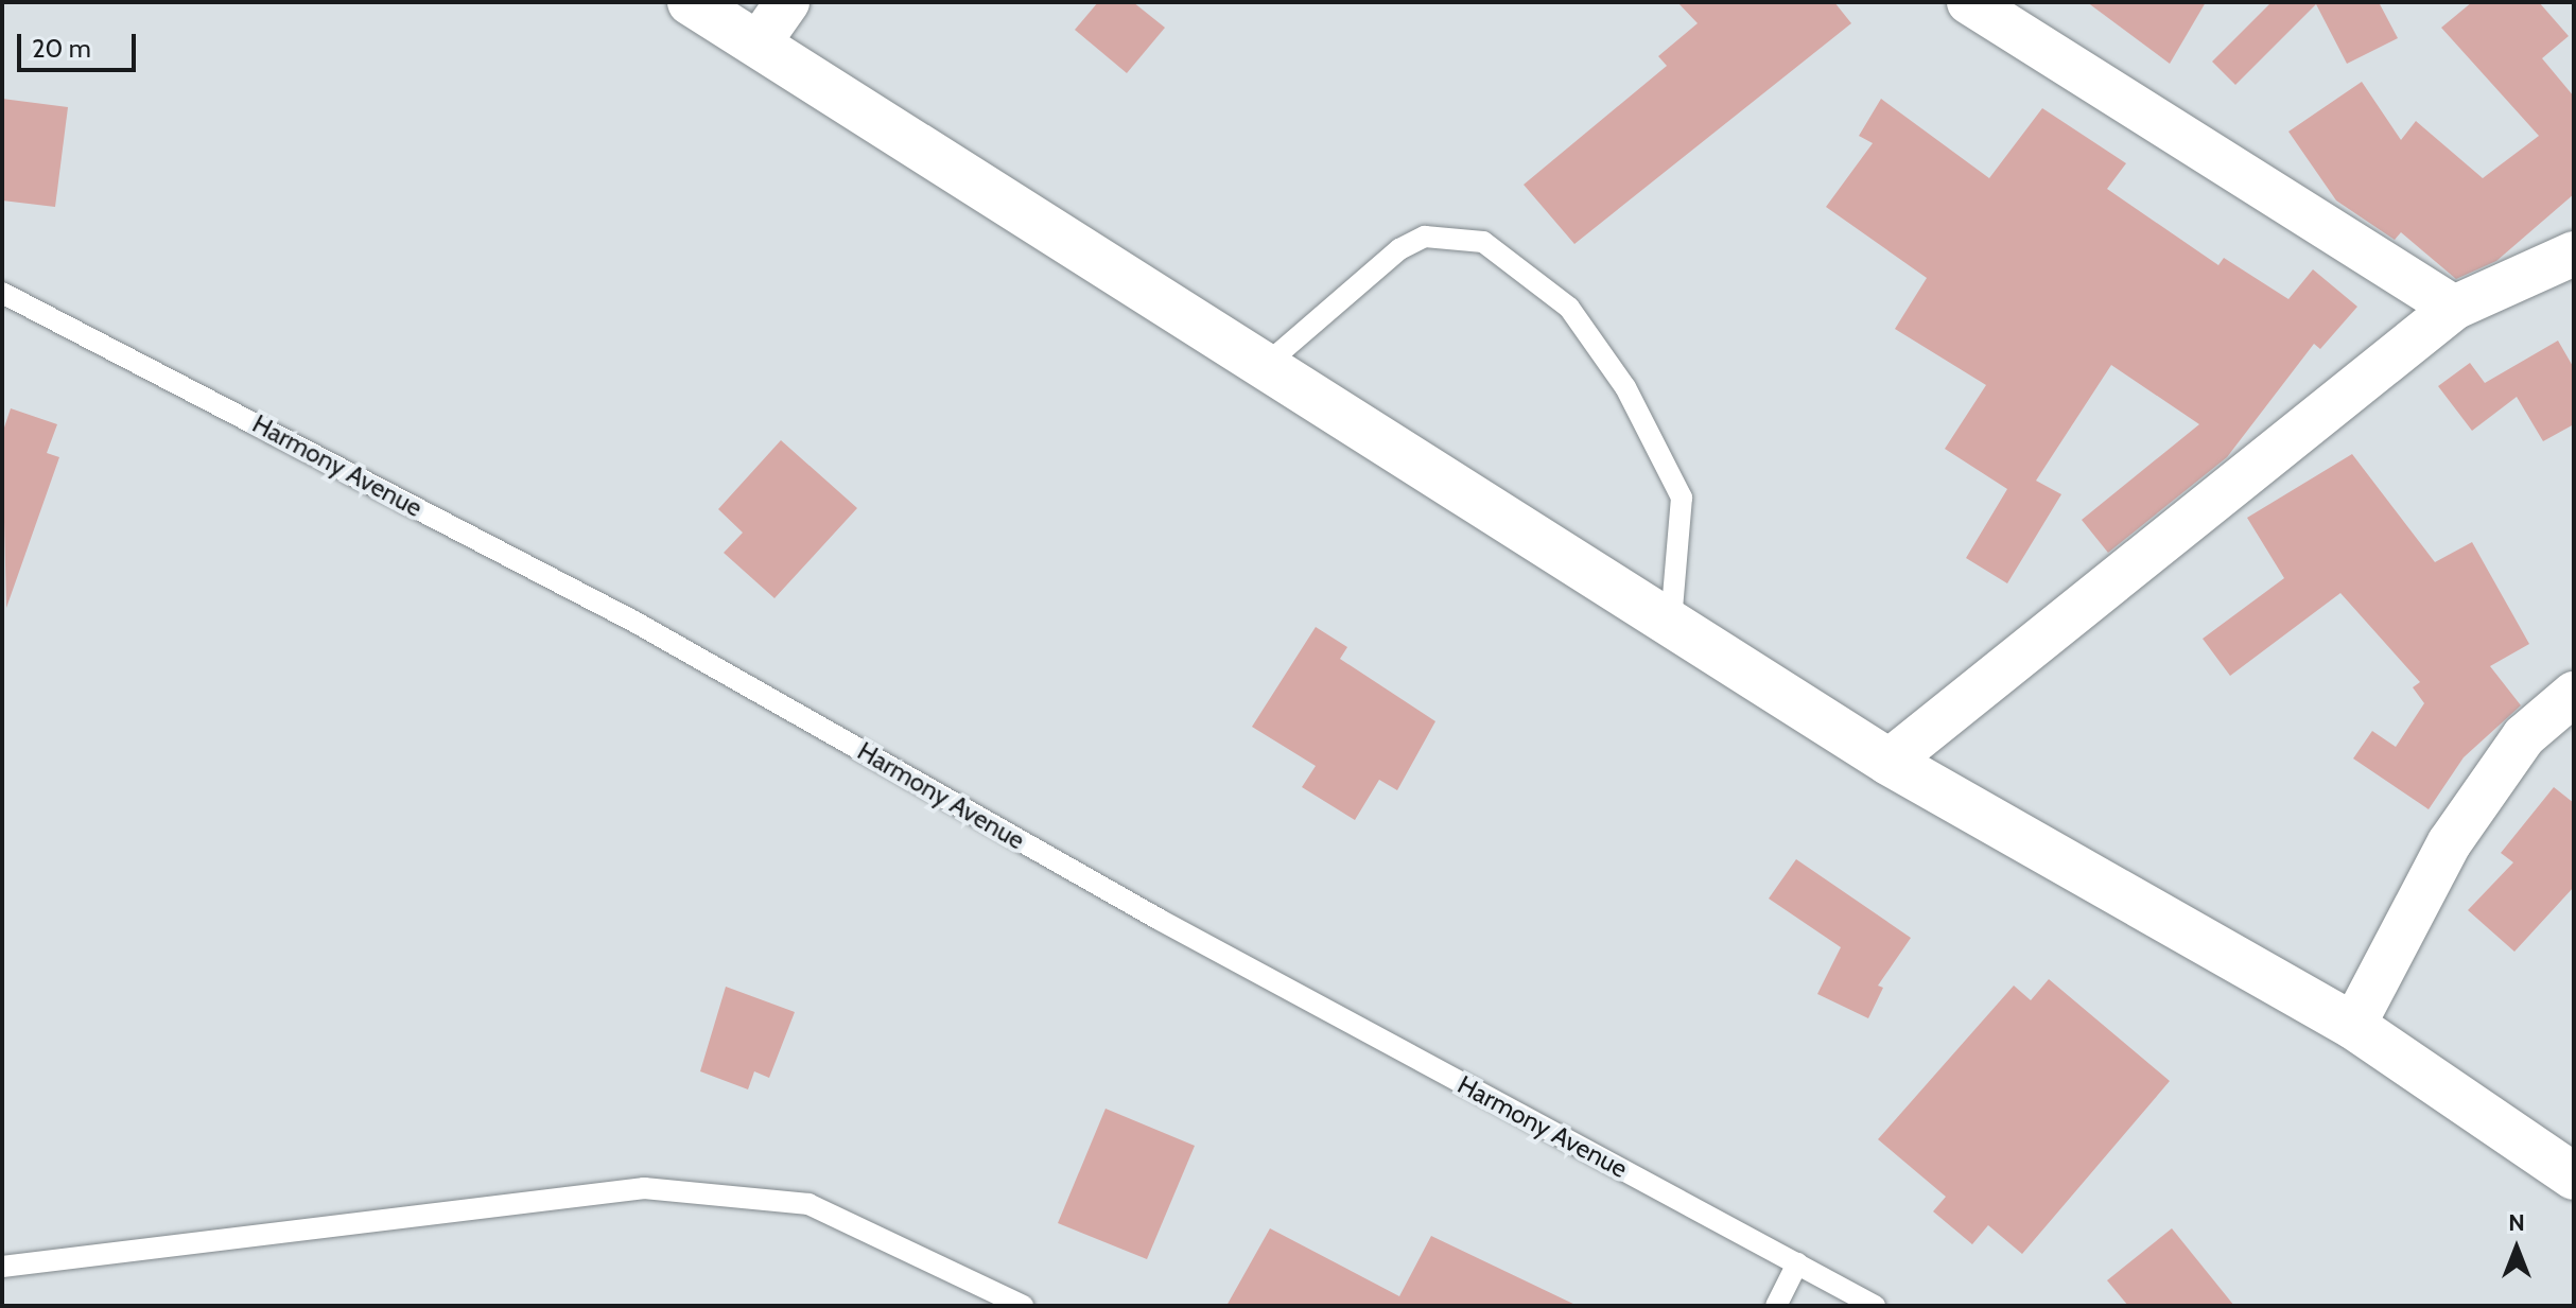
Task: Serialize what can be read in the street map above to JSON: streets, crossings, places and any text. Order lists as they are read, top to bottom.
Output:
{
  "streets": {
    "lane": ["Harmony Avenue"]
  },
  "scale_bar": "20 m",
  "north": "top"
}
